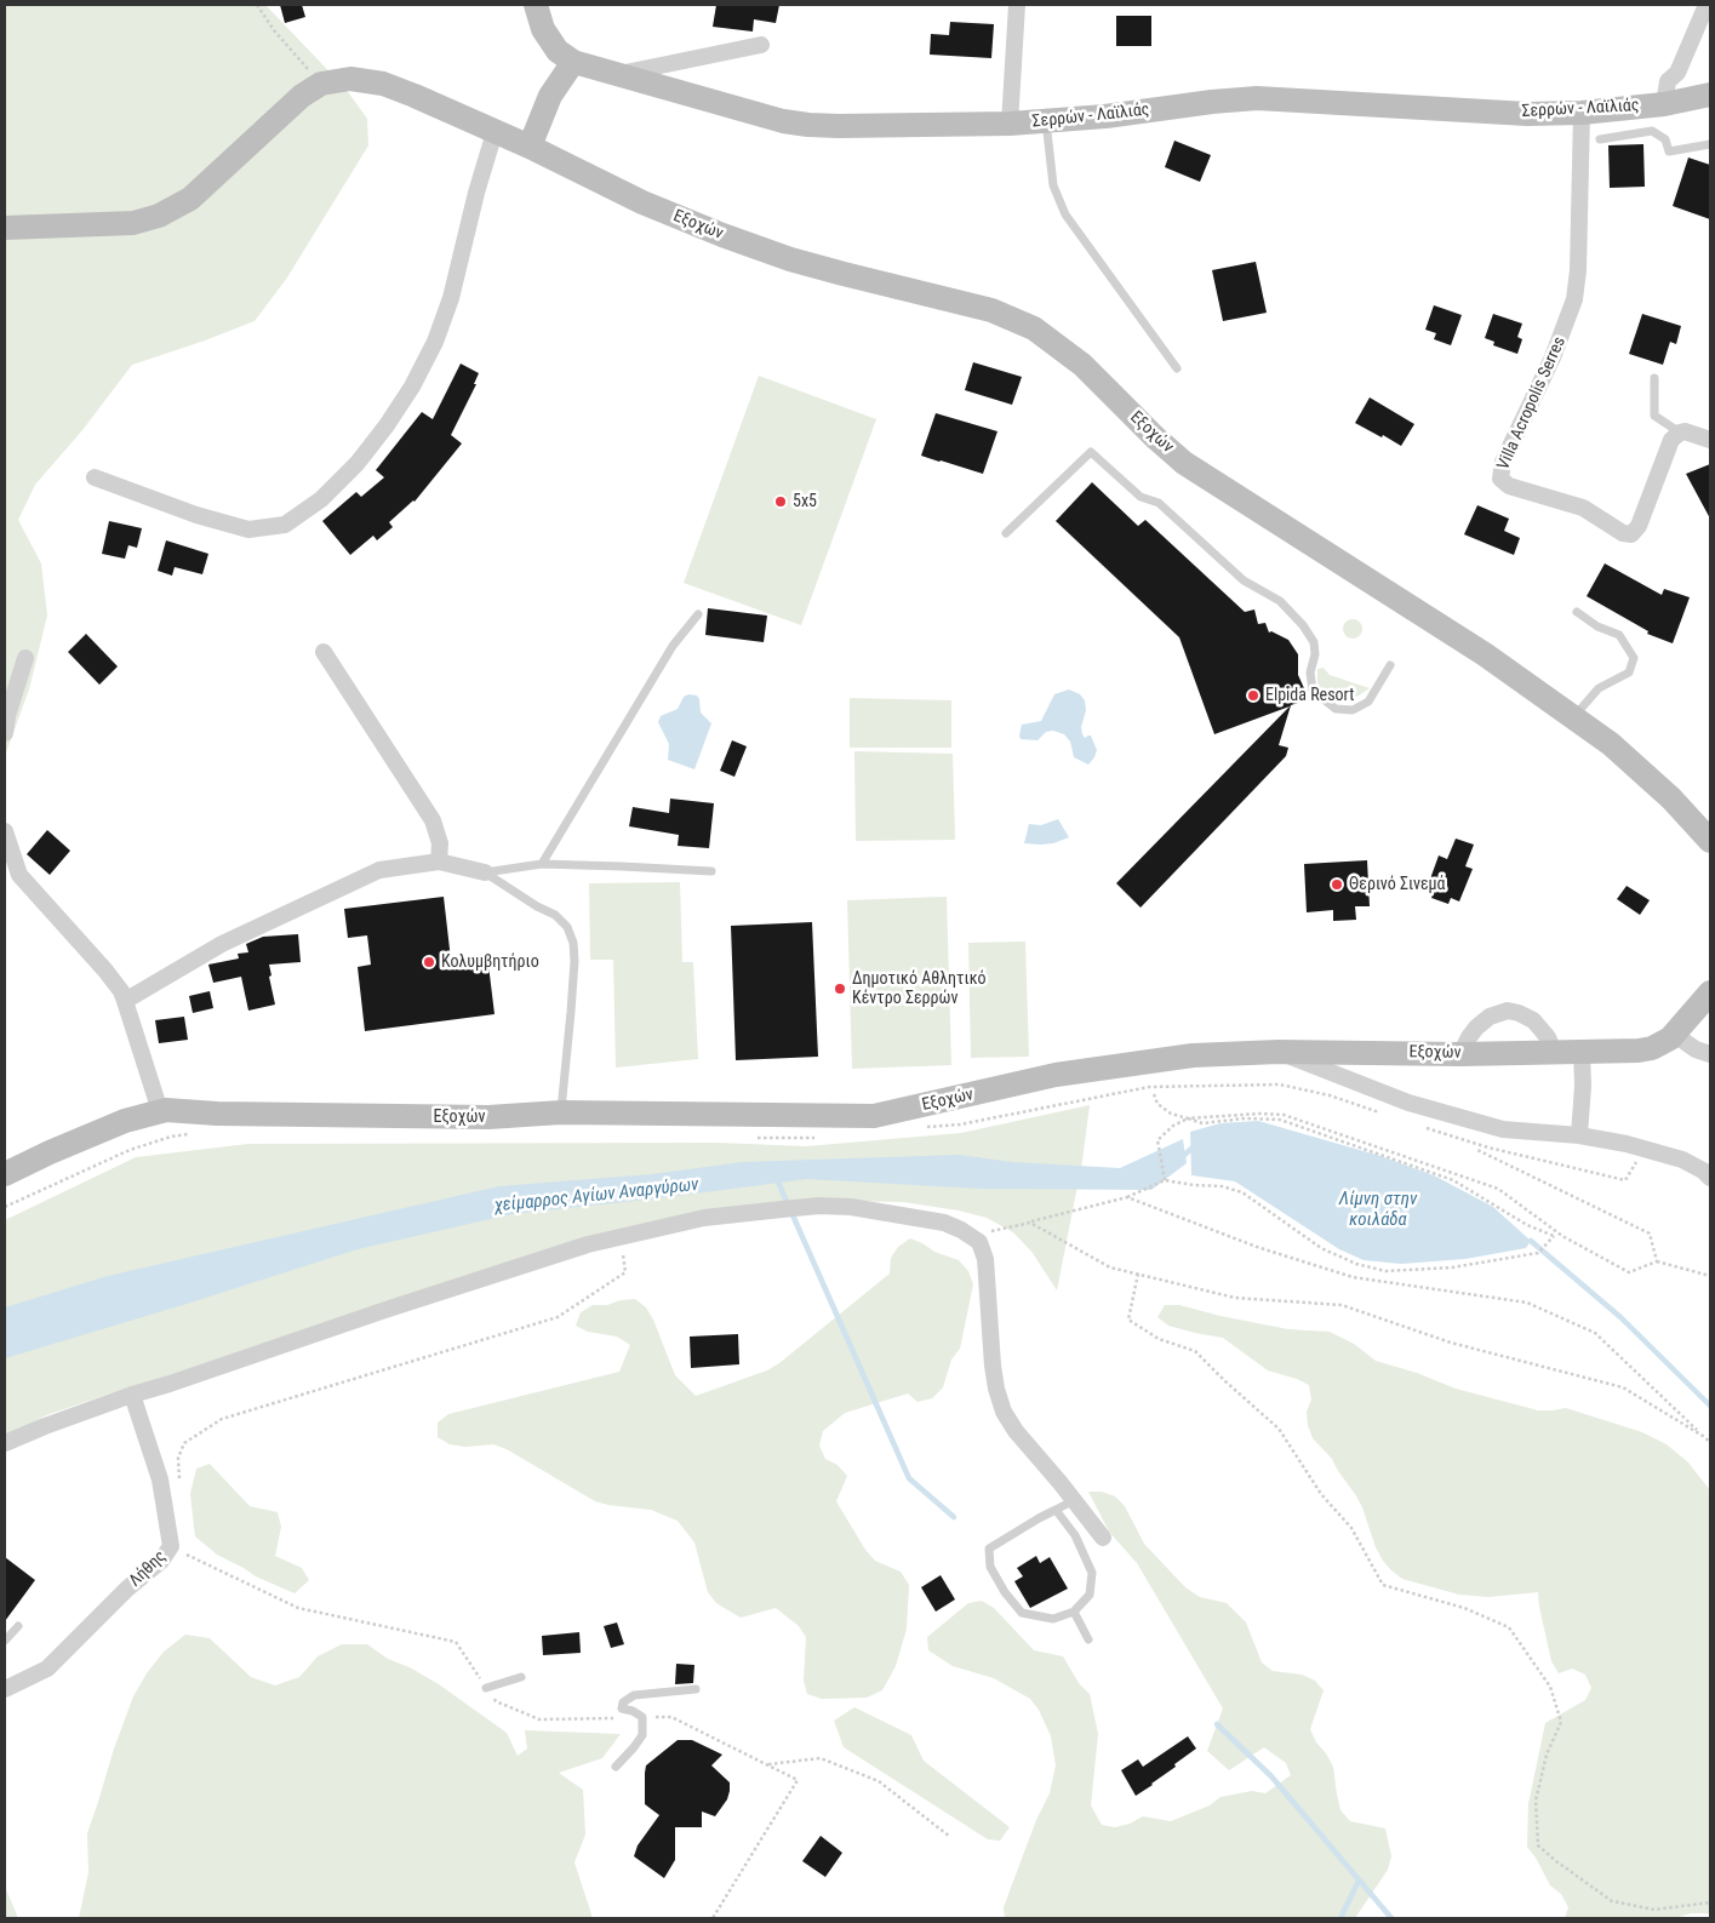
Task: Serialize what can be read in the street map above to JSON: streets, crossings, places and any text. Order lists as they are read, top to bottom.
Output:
{
  "streets": {
    "main road": ["Σερρών - Λαϊλιάς", "Εξοχών"],
    "street": ["Villa Acropolis Serres", "Λήθης"]
  },
  "crossings": [
    ["Σερρών - Λαϊλιάς", "Villa Acropolis Serres"]
  ],
  "water": ["χείμαρρος Αγίων Αναργύρων", "Λίμνη στην κοιλάδα"],
  "places": [
    "5x5",
    "Elpida Resort",
    "Θερινό Σινεμά",
    "Κολυμβητήριο",
    "Δημοτικό Αθλητικό Κέντρο Σερρών"
  ]
}
